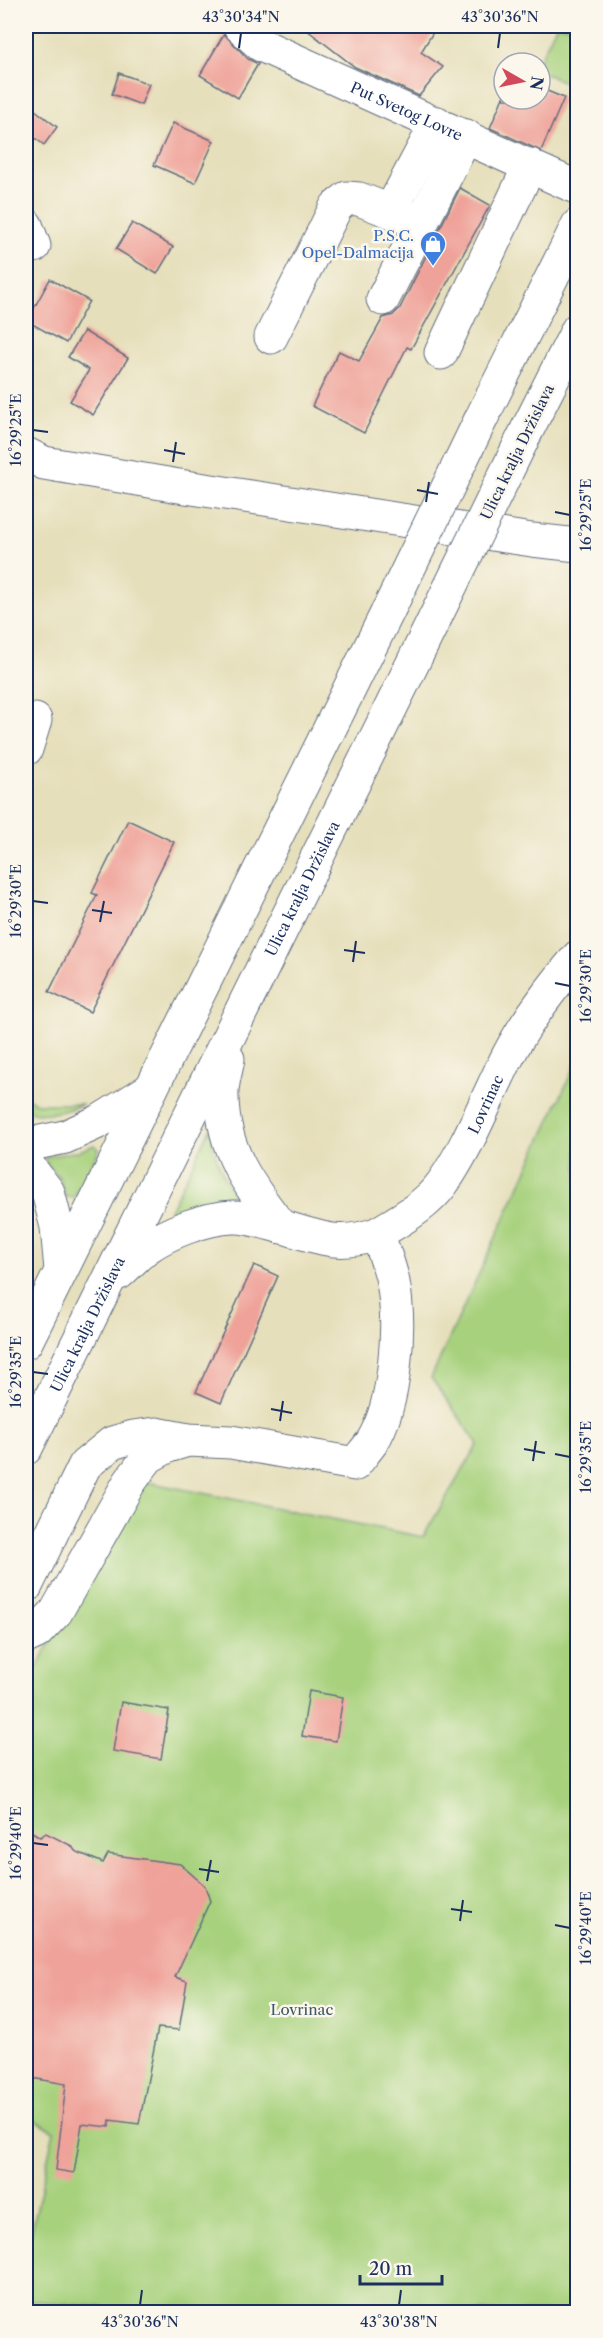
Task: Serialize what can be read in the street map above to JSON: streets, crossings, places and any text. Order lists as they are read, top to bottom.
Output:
{
  "streets": {
    "main road": ["Put Svetog Lovre", "Ulica kralja Držislava", "Lovrinac"]
  },
  "crossings": [
    ["Ulica kralja Držislava", "Lovrinac"]
  ],
  "parks": ["Lovrinac"],
  "places": {
    "shop": ["P.S.C. Opel-Dalmacija"]
  },
  "scale_bar": "20 m",
  "north": "right",
  "coordinates": [
    "43°30'34\"N",
    "43°30'36\"N",
    "16°29'25\"E",
    "16°29'30\"E",
    "16°29'35\"E",
    "16°29'40\"E",
    "43°30'38\"N"
  ]
}
